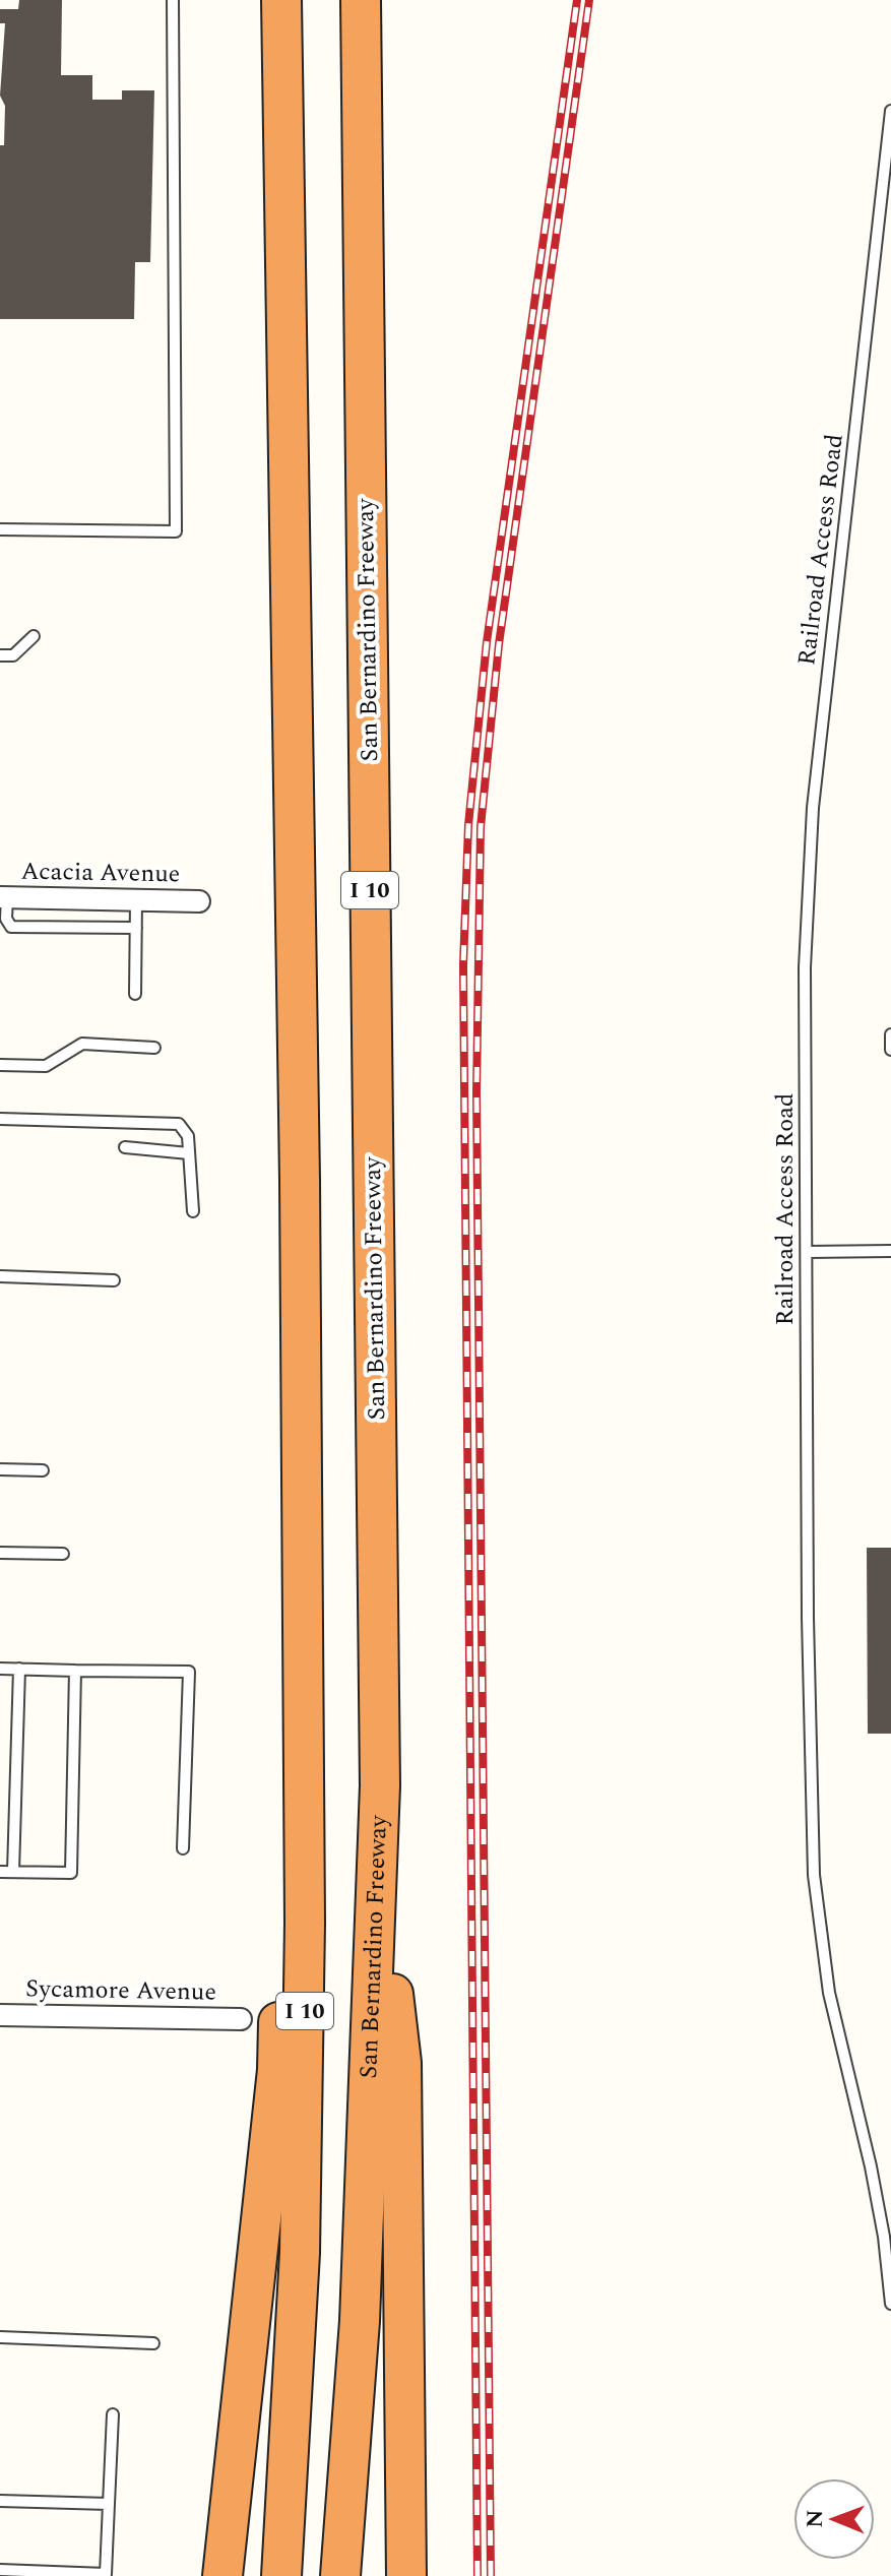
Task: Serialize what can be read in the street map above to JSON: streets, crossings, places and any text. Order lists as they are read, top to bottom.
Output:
{
  "streets": {
    "highway": ["San Bernardino Freeway", "I 10"],
    "street": ["Acacia Avenue", "Sycamore Avenue"],
    "lane": ["Railroad Access Road"]
  },
  "north": "left"
}
